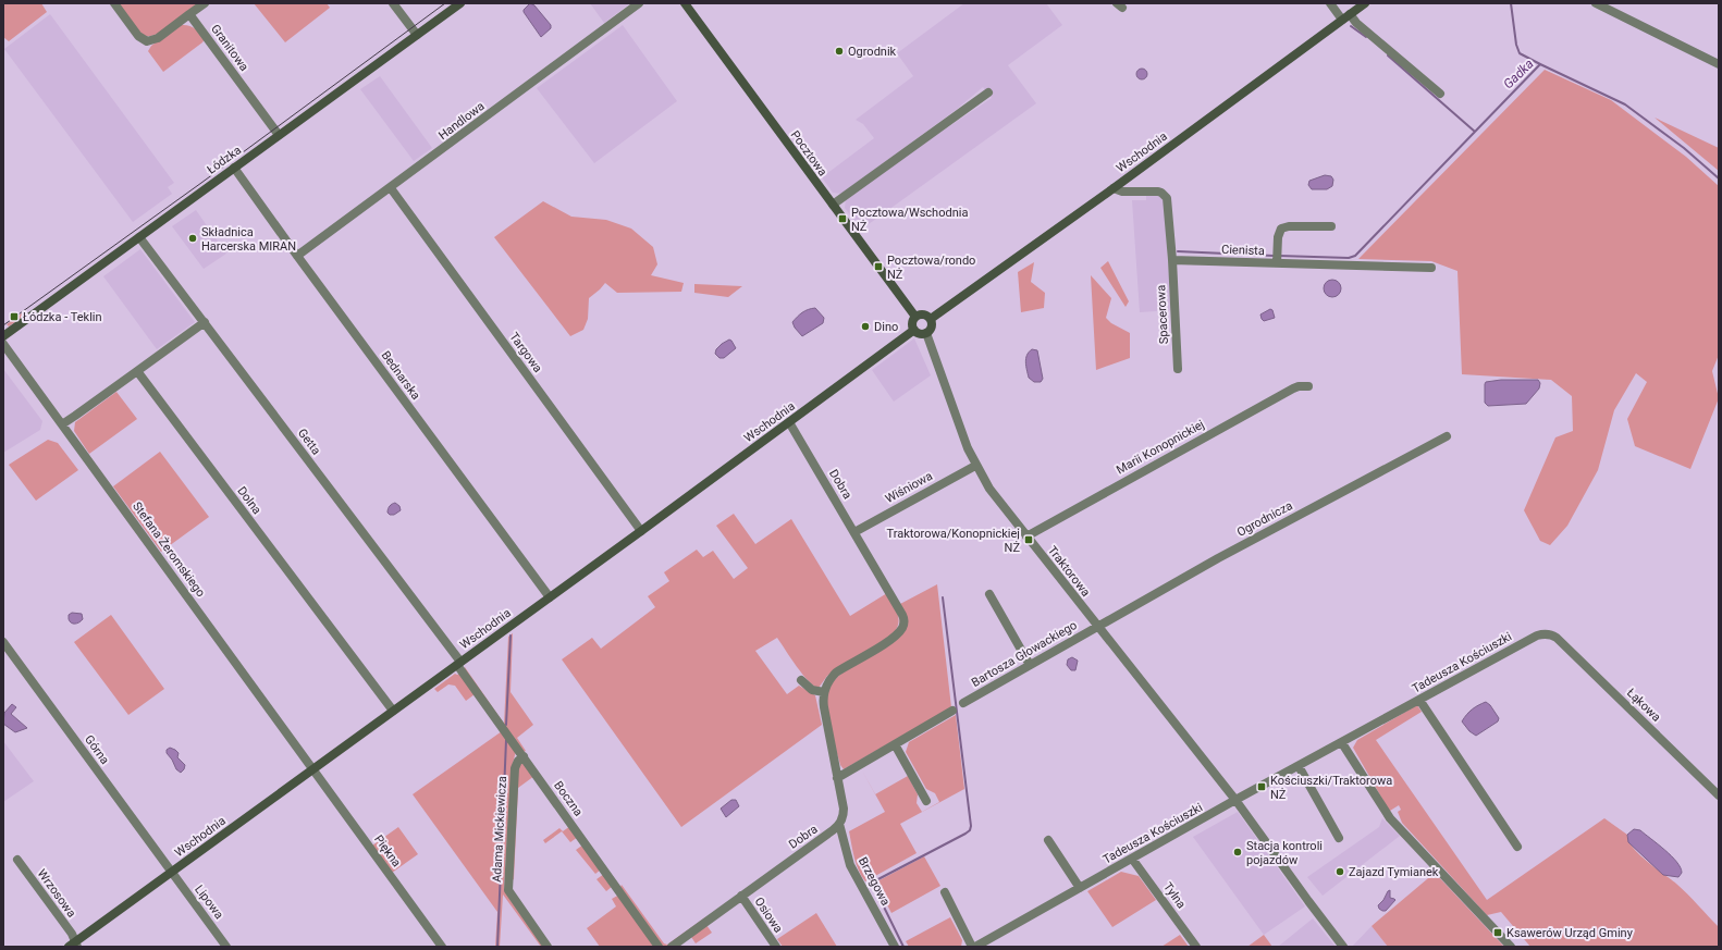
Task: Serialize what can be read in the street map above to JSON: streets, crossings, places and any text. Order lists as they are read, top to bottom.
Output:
{
  "streets": {
    "street": [
      "Granitowa",
      "Handlowa",
      "Wschodnia",
      "Pocztowa",
      "Łódzka",
      "Cienista",
      "Spacerowa",
      "Targowa",
      "Bednarska",
      "Getta",
      "Marii Konopnickiej",
      "Dobra",
      "Wiśniowa",
      "Dolna",
      "Ogrodnicza",
      "Stefana Żeromskiego",
      "Traktorowa",
      "Bartosza Głowackiego",
      "Tadeusza Kościuszki",
      "Łąkowa",
      "Górna",
      "Boczna",
      "Adama Mickiewicza",
      "Piękna",
      "Brzegowa",
      "Wrzosowa",
      "Tylna",
      "Lipowa",
      "Osiowa"
    ]
  },
  "crossings": [
    ["Granitowa", "Łódzka"],
    ["Handlowa", "Targowa"],
    ["Handlowa", "Bednarska"],
    ["Wschodnia", "Pocztowa"],
    ["Wschodnia", "Targowa"],
    ["Wschodnia", "Bednarska"],
    ["Wschodnia", "Getta"],
    ["Wschodnia", "Dobra"],
    ["Wschodnia", "Dolna"],
    ["Wschodnia", "Stefana Żeromskiego"],
    ["Wschodnia", "Traktorowa"],
    ["Wschodnia", "Górna"],
    ["Wschodnia", "Boczna"],
    ["Wschodnia", "Piękna"],
    ["Wschodnia", "Wrzosowa"],
    ["Wschodnia", "Lipowa"],
    ["Pocztowa", "Traktorowa"],
    ["Łódzka", "Bednarska"],
    ["Łódzka", "Getta"],
    ["Cienista", "Spacerowa"],
    ["Getta", "Boczna"],
    ["Marii Konopnickiej", "Traktorowa"],
    ["Dobra", "Wiśniowa"],
    ["Dobra", "Brzegowa"],
    ["Dobra", "Osiowa"],
    ["Wiśniowa", "Traktorowa"],
    ["Ogrodnicza", "Traktorowa"],
    ["Ogrodnicza", "Bartosza Głowackiego"],
    ["Stefana Żeromskiego", "Piękna"],
    ["Traktorowa", "Bartosza Głowackiego"],
    ["Traktorowa", "Tadeusza Kościuszki"],
    ["Tadeusza Kościuszki", "Łąkowa"],
    ["Tadeusza Kościuszki", "Tylna"],
    ["Górna", "Lipowa"],
    ["Boczna", "Adama Mickiewicza"]
  ],
  "water": ["Gadka"],
  "places": {
    "other": [
      "Ogrodnik",
      "Składnica Harcerska MIRAN",
      "Dino",
      "Stacja kontroli pojazdów",
      "Zajazd Tymianek"
    ],
    "transit": [
      "Pocztowa/Wschodnia NŻ",
      "Pocztowa/rondo NŻ",
      "Łódzka - Teklin",
      "Traktorowa/Konopnickiej NŻ",
      "Kościuszki/Traktorowa NŻ",
      "Ksawerów Urząd Gminy"
    ]
  }
}
